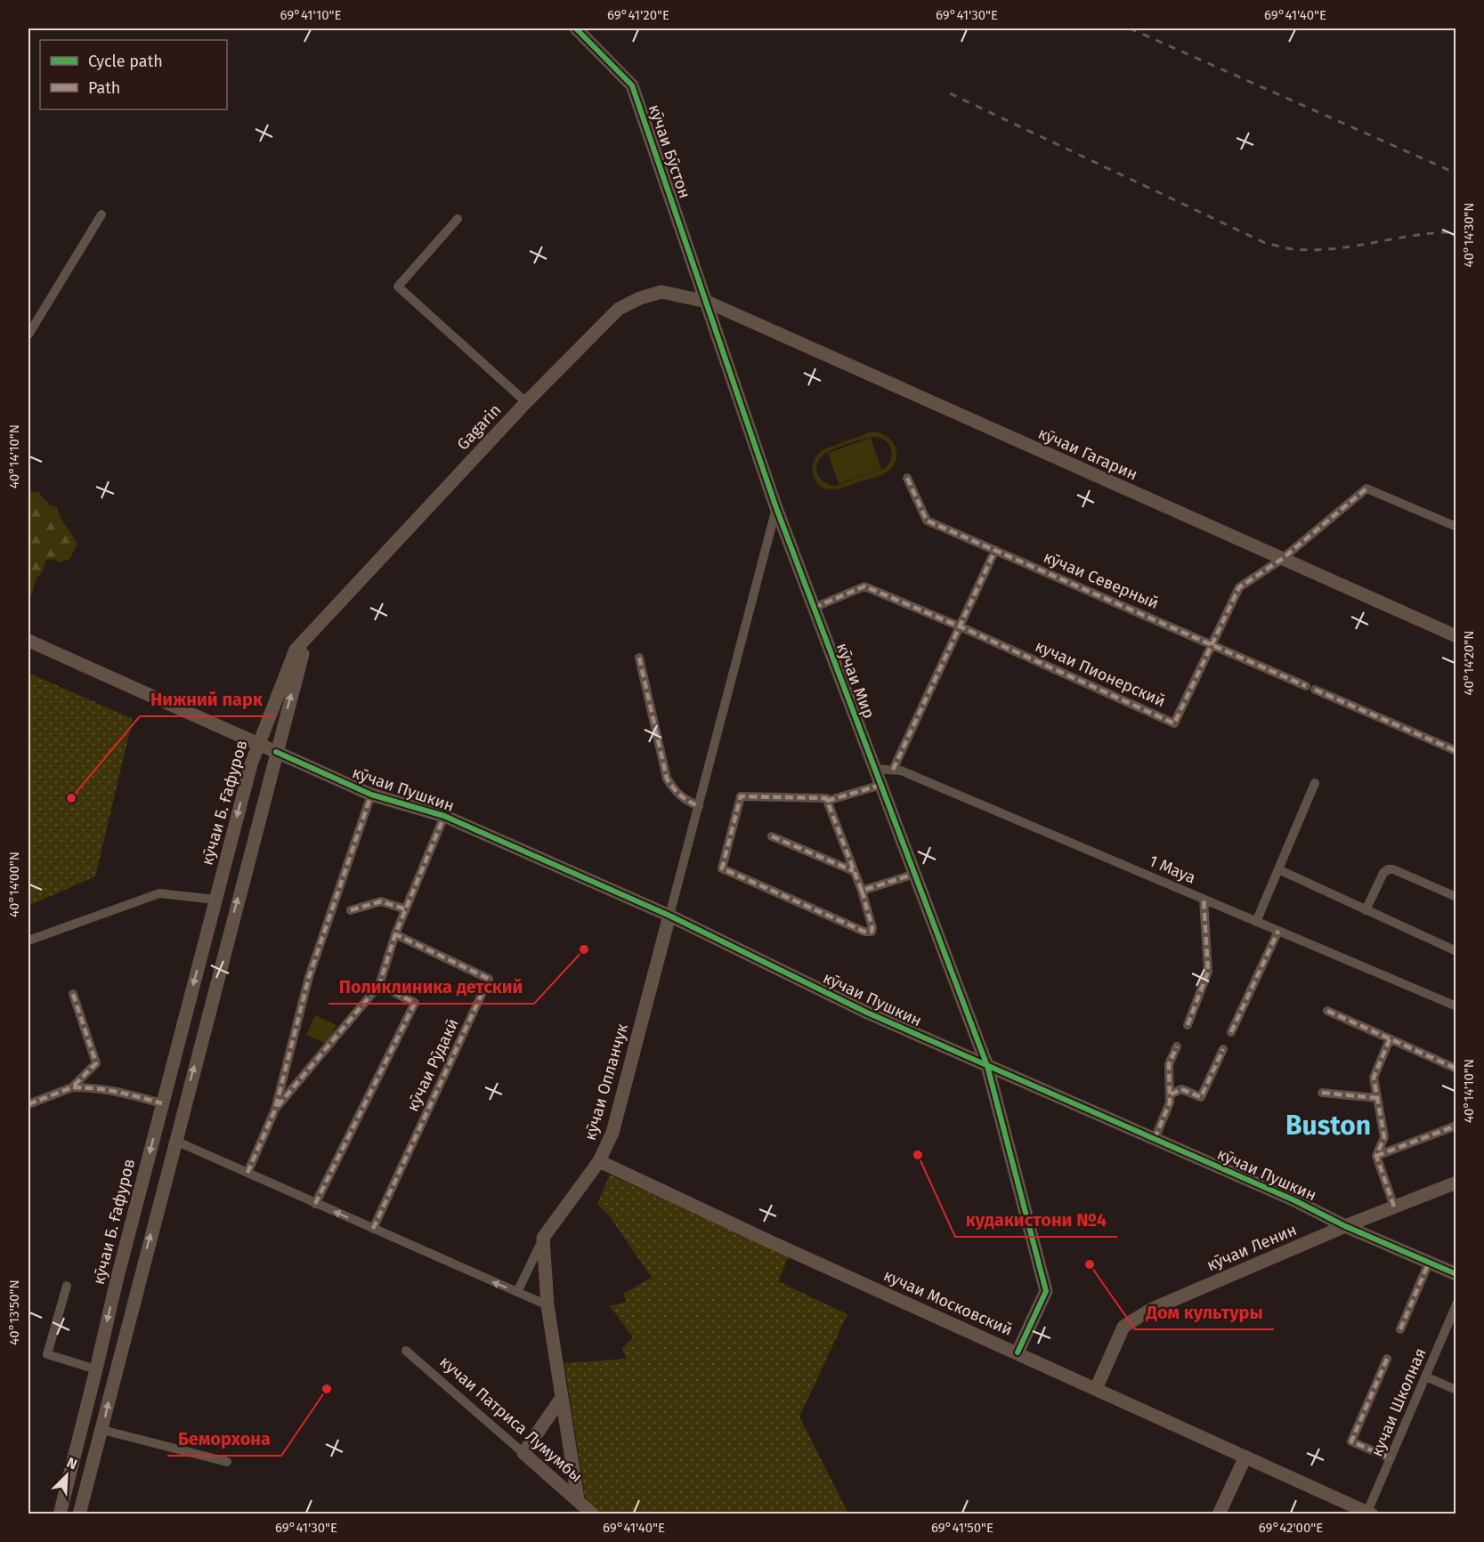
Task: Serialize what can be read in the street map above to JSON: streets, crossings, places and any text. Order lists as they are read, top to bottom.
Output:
{
  "streets": {
    "street": [
      "кӯчаи Бӯстон",
      "Gagarin",
      "кӯчаи Гагарин",
      "кӯчаи Северный",
      "кучаи Пионерский",
      "кӯчаи Мир",
      "кӯчаи Пушкин",
      "кӯчаи Б. Ғафуров",
      "1 Maya",
      "кӯчаи Рӯдакӣ",
      "кӯчаи Опланчук",
      "кӯчаи Ленин",
      "кучаи Московский",
      "кучаи Школная",
      "кучаи Патриса Лумумбы"
    ]
  },
  "crossings": [
    ["кӯчаи Бӯстон", "Gagarin"],
    ["кӯчаи Бӯстон", "кӯчаи Гагарин"],
    ["кӯчаи Бӯстон", "кӯчаи Мир"],
    ["Gagarin", "кӯчаи Гагарин"],
    ["Gagarin", "кӯчаи Мир"],
    ["Gagarin", "кӯчаи Б. Ғафуров"],
    ["кӯчаи Гагарин", "кучаи Пионерский"],
    ["кӯчаи Гагарин", "кӯчаи Мир"],
    ["кӯчаи Северный", "кучаи Пионерский"],
    ["кучаи Пионерский", "кӯчаи Мир"],
    ["кӯчаи Мир", "кӯчаи Пушкин"],
    ["кӯчаи Мир", "1 Maya"],
    ["кӯчаи Пушкин", "кӯчаи Б. Ғафуров"],
    ["кӯчаи Пушкин", "кӯчаи Опланчук"],
    ["кӯчаи Пушкин", "кӯчаи Ленин"],
    ["кӯчаи Опланчук", "кучаи Московский"],
    ["кӯчаи Ленин", "кучаи Московский"],
    ["кучаи Московский", "кучаи Школная"]
  ],
  "districts": ["Buston"],
  "places": [
    "Нижний парк",
    "Поликлиника детский",
    "кудакистони №4",
    "Дом культуры",
    "Беморхона"
  ],
  "legend": ["Cycle path", "Path"],
  "north": "top right",
  "coordinates": [
    "69°41'10\"E",
    "69°41'20\"E",
    "69°41'30\"E",
    "69°41'40\"E",
    "40°14'30\"N",
    "40°14'10\"N",
    "40°14'20\"N",
    "40°14'00\"N",
    "40°13'50\"N",
    "69°41'50\"E",
    "69°42'00\"E"
  ]
}
